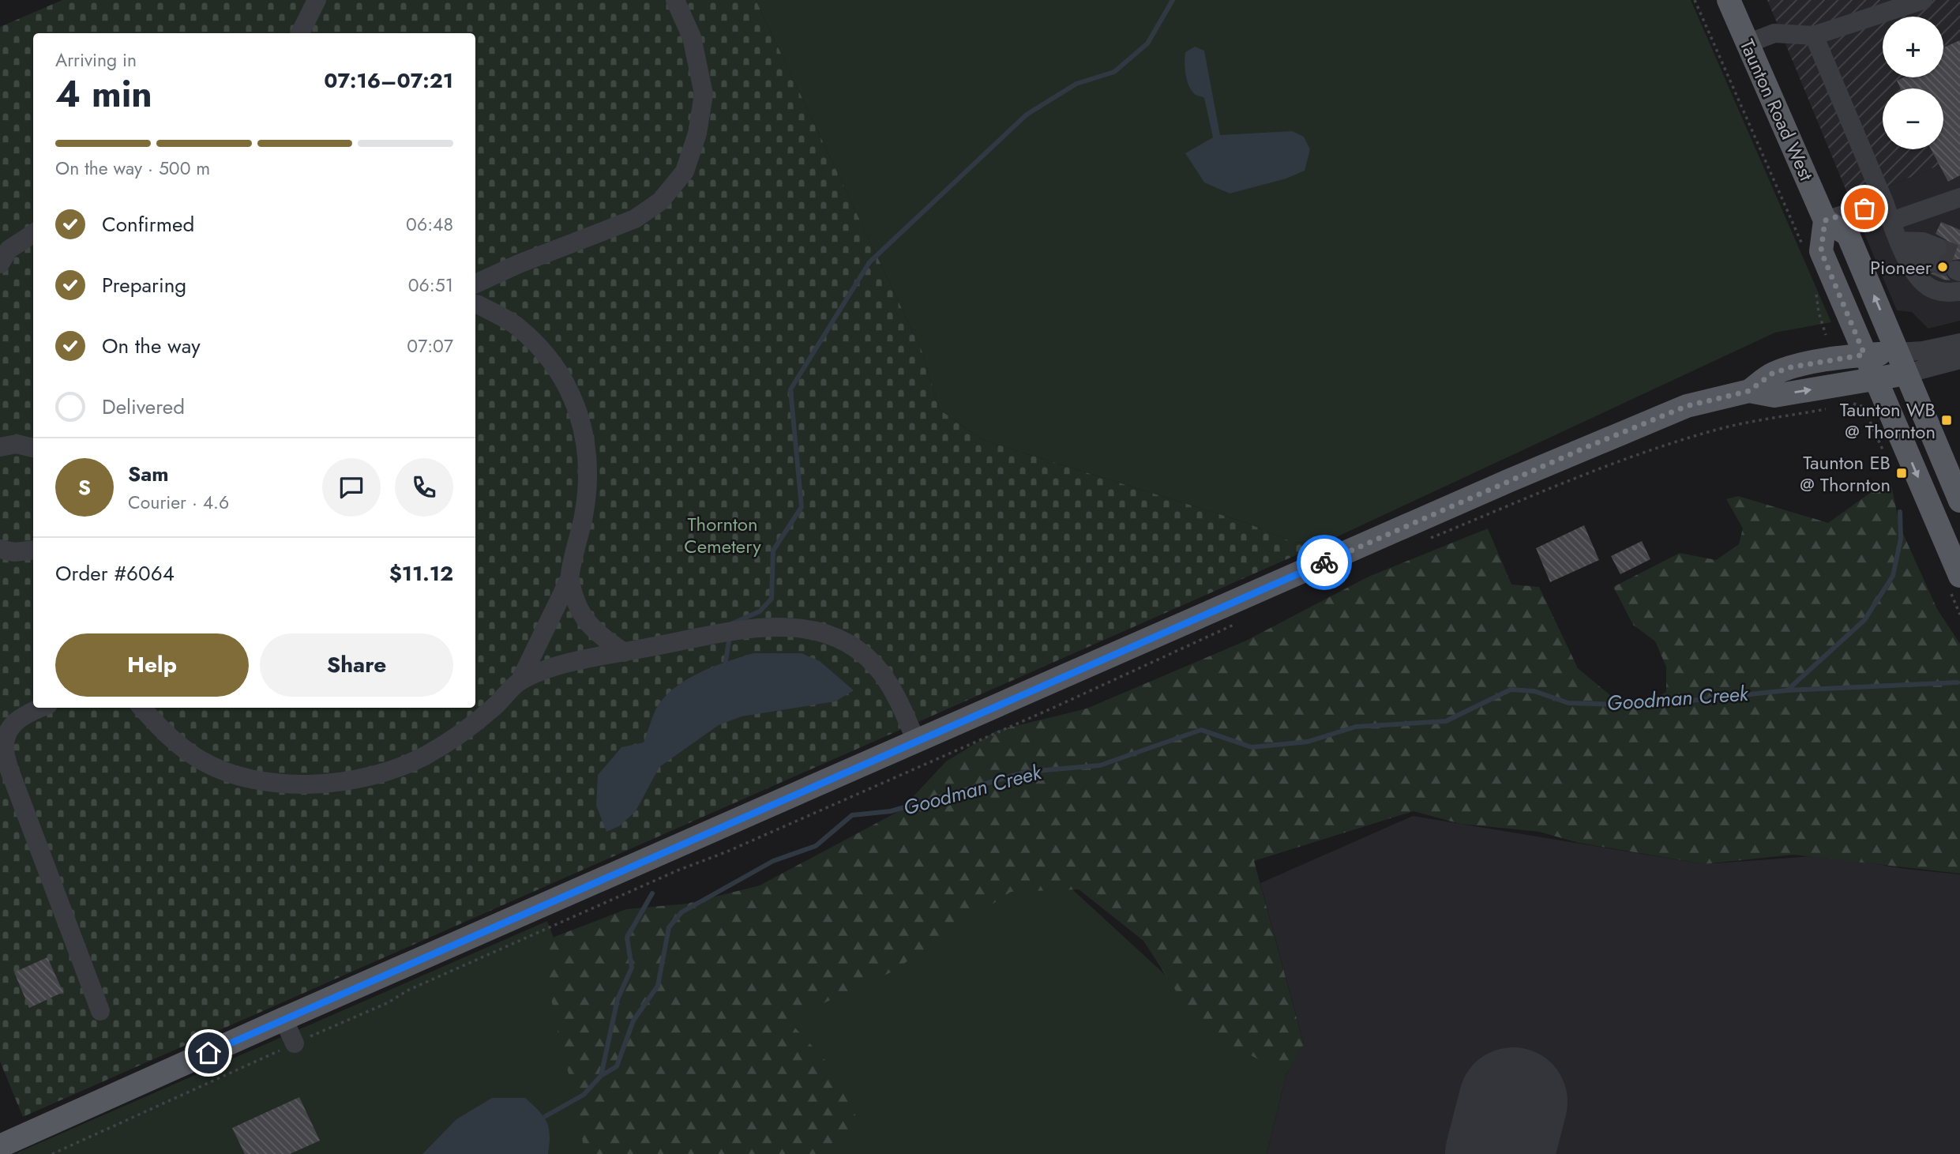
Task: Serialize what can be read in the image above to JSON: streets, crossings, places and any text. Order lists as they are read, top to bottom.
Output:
{
  "streets": {
    "main road": ["Taunton Road West"]
  },
  "water": ["Goodman Creek"],
  "parks": ["Thornton Cemetery"],
  "places": {
    "other": ["Pioneer"],
    "transit": ["Taunton WB @ Thornton", "Taunton EB @ Thornton"]
  },
  "page": {
    "map_buttons": ["+", "−"],
    "heading": ["4 min", "Arriving in", "07:16–07:21"],
    "panel": [
      "Sam",
      "Courier · 4.6",
      "Order #6064",
      "$11.12"
    ],
    "bar": "On the way · 500 m",
    "list": [
      ["Confirmed", "06:48"],
      ["Preparing", "06:51"],
      ["On the way", "07:07"],
      "Delivered"
    ],
    "round": "S",
    "buttons": ["Help", "Share"]
  }
}
